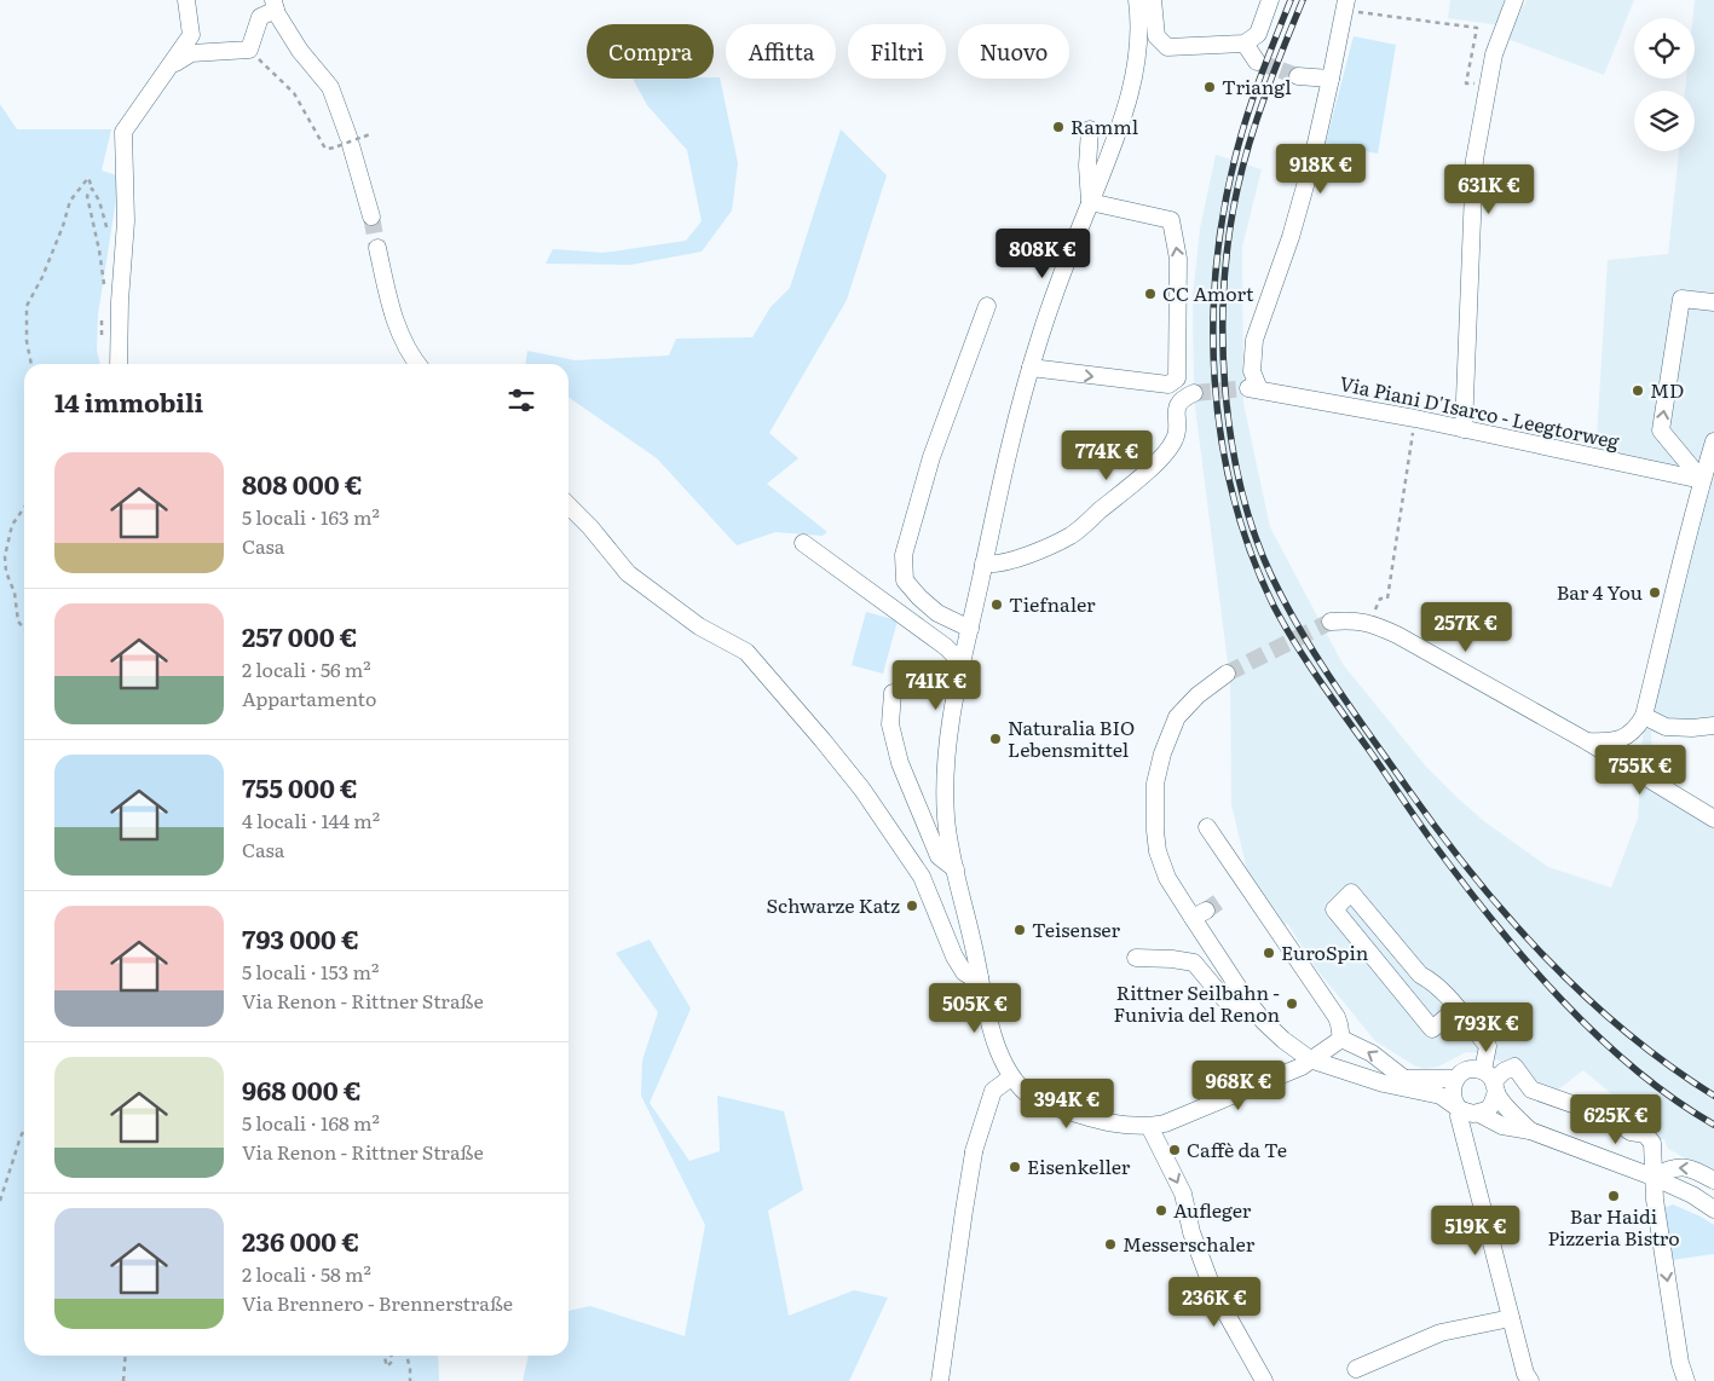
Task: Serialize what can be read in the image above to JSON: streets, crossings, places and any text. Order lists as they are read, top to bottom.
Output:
{
  "streets": {
    "street": ["Via Piani D'Isarco - Leegtorweg"]
  },
  "places": [
    "Triangl",
    "Ramml",
    "CC Amort",
    "MD",
    "Bar 4 You",
    "Tiefnaler",
    "Naturalia BIO Lebensmittel",
    "Schwarze Katz",
    "Teisenser",
    "EuroSpin",
    "Rittner Seilbahn - Funivia del Renon",
    "Caffè da Te",
    "Eisenkeller",
    "Bar Haidi Pizzeria Bistro",
    "Aufleger",
    "Messerschaler"
  ],
  "page": {
    "chip": [
      "Compra",
      "Affitta",
      "Filtri",
      "Nuovo"
    ],
    "price": [
      "918K €",
      "631K €",
      "808K €",
      "774K €",
      "257K €",
      "741K €",
      "755K €",
      "505K €",
      "793K €",
      "968K €",
      "394K €",
      "625K €",
      "519K €",
      "236K €"
    ],
    "heading": "14 immobili",
    "list": [
      {
        "name": "808 000 €",
        "note": "5 locali · 163 m² · Casa"
      },
      {
        "name": "257 000 €",
        "note": "2 locali · 56 m² · Appartamento"
      },
      {
        "name": "755 000 €",
        "note": "4 locali · 144 m² · Casa"
      },
      {
        "name": "793 000 €",
        "note": "5 locali · 153 m² · Via Renon - Rittner Straße"
      },
      {
        "name": "968 000 €",
        "note": "5 locali · 168 m² · Via Renon - Rittner Straße"
      },
      {
        "name": "236 000 €",
        "note": "2 locali · 58 m² · Via Brennero - Brennerstraße"
      }
    ]
  }
}
